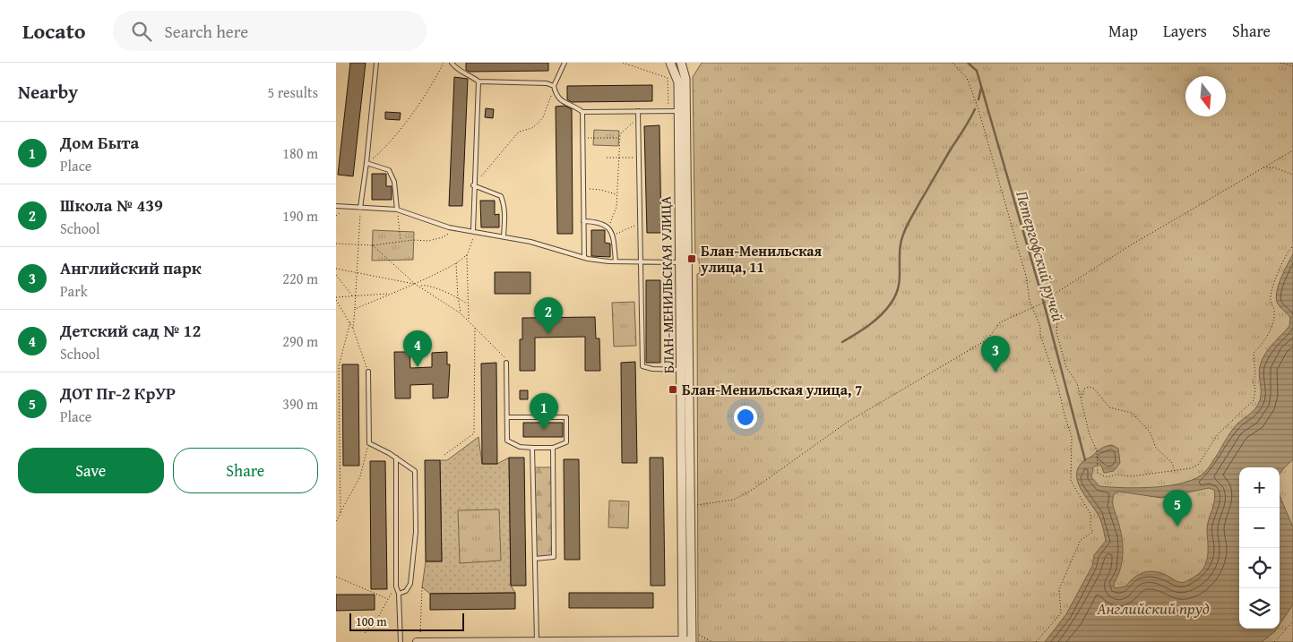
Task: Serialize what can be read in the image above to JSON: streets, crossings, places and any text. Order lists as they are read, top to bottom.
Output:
{
  "streets": {
    "street": ["БЛАН-МЕНИЛЬСКАЯ УЛИЦА"]
  },
  "water": ["Петергофский ручей", "Английский пруд"],
  "places": {
    "transit": ["Блан-Менильская улица, 11", "Блан-Менильская улица, 7"]
  },
  "scale_bar": "100 m",
  "north": "bottom",
  "page": {
    "header": "Locato",
    "search": "Search here",
    "nav": ["Map", "Layers", "Share"],
    "heading": ["Nearby", "5 results"],
    "list": [
      {
        "mark": "1",
        "name": "Дом Быта",
        "note": "Place",
        "value": "180 m"
      },
      {
        "mark": "2",
        "name": "Школа № 439",
        "note": "School",
        "value": "190 m"
      },
      {
        "mark": "3",
        "name": "Английский парк",
        "note": "Park",
        "value": "220 m"
      },
      {
        "mark": "4",
        "name": "Детский сад № 12",
        "note": "School",
        "value": "290 m"
      },
      {
        "mark": "5",
        "name": "ДОТ Пг-2 КрУР",
        "note": "Place",
        "value": "390 m"
      }
    ],
    "pins": [
      "2",
      "4",
      "3",
      "1",
      "5"
    ],
    "buttons": ["Save", "Share"],
    "map_buttons": ["+", "−"],
    "scale": "100 m"
  }
}
